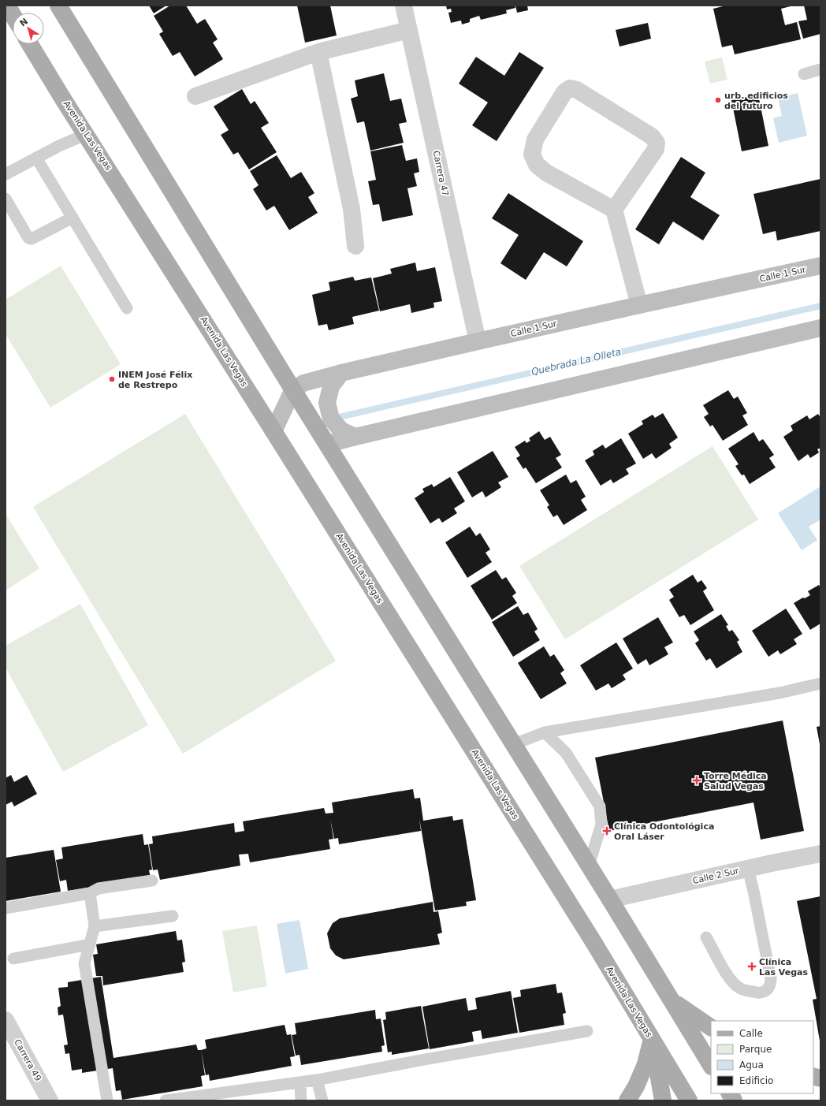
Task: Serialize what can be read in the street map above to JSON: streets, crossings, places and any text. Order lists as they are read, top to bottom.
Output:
{
  "streets": {
    "main road": ["Avenida Las Vegas"],
    "street": [
      "Carrera 47",
      "Calle 1 Sur",
      "Calle 2 Sur",
      "Carrera 49"
    ]
  },
  "crossings": [
    ["Carrera 47", "Calle 1 Sur"]
  ],
  "water": ["Quebrada La Olleta"],
  "places": {
    "other": ["urb. edificios del futuro", "INEM José Félix de Restrepo"],
    "health": ["Torre Médica Salud Vegas", "Clínica Odontológica Oral Láser", "Clínica Las Vegas"]
  },
  "legend": [
    "Calle",
    "Parque",
    "Agua",
    "Edificio"
  ],
  "north": "top left"
}
